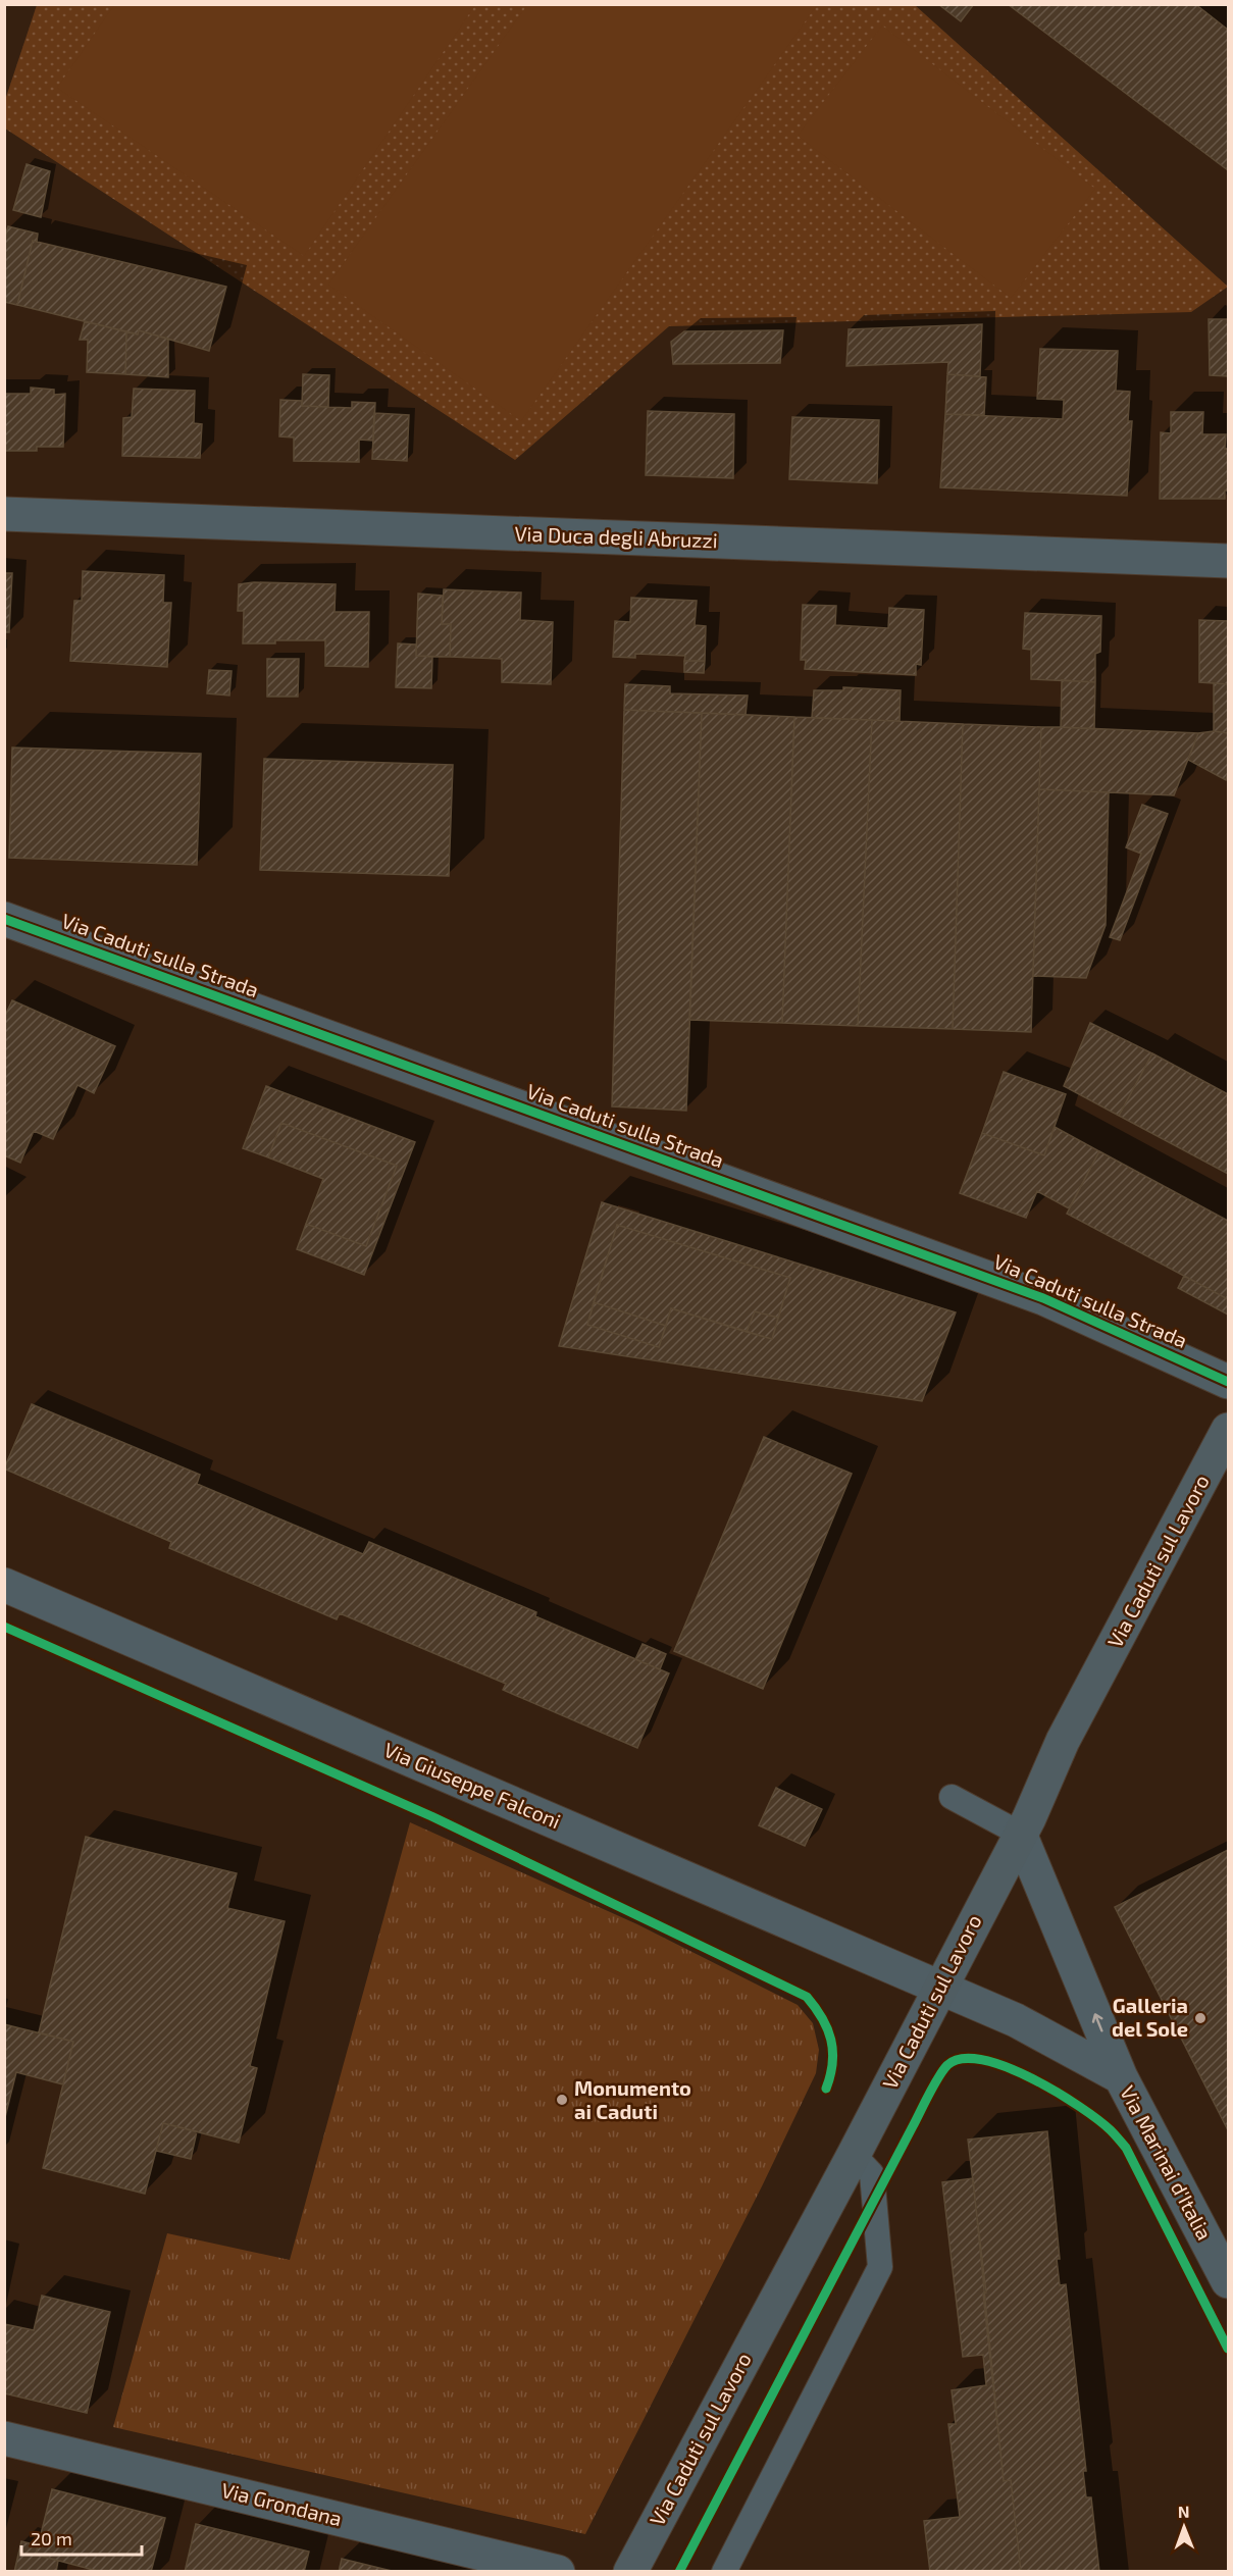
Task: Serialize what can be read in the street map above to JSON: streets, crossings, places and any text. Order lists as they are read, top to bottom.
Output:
{
  "streets": {
    "main road": ["Via Caduti sul Lavoro"],
    "street": [
      "Via Duca degli Abruzzi",
      "Via Caduti sulla Strada",
      "Via Giuseppe Falconi",
      "Via Marinai d'Italia",
      "Via Grondana"
    ]
  },
  "crossings": [
    ["Via Caduti sul Lavoro", "Via Giuseppe Falconi"],
    ["Via Caduti sul Lavoro", "Via Marinai d'Italia"],
    ["Via Giuseppe Falconi", "Via Marinai d'Italia"]
  ],
  "one_way": ["Via Marinai d'Italia"],
  "places": ["Galleria del Sole", "Monumento ai Caduti"],
  "scale_bar": "20 m",
  "north": "top"
}
